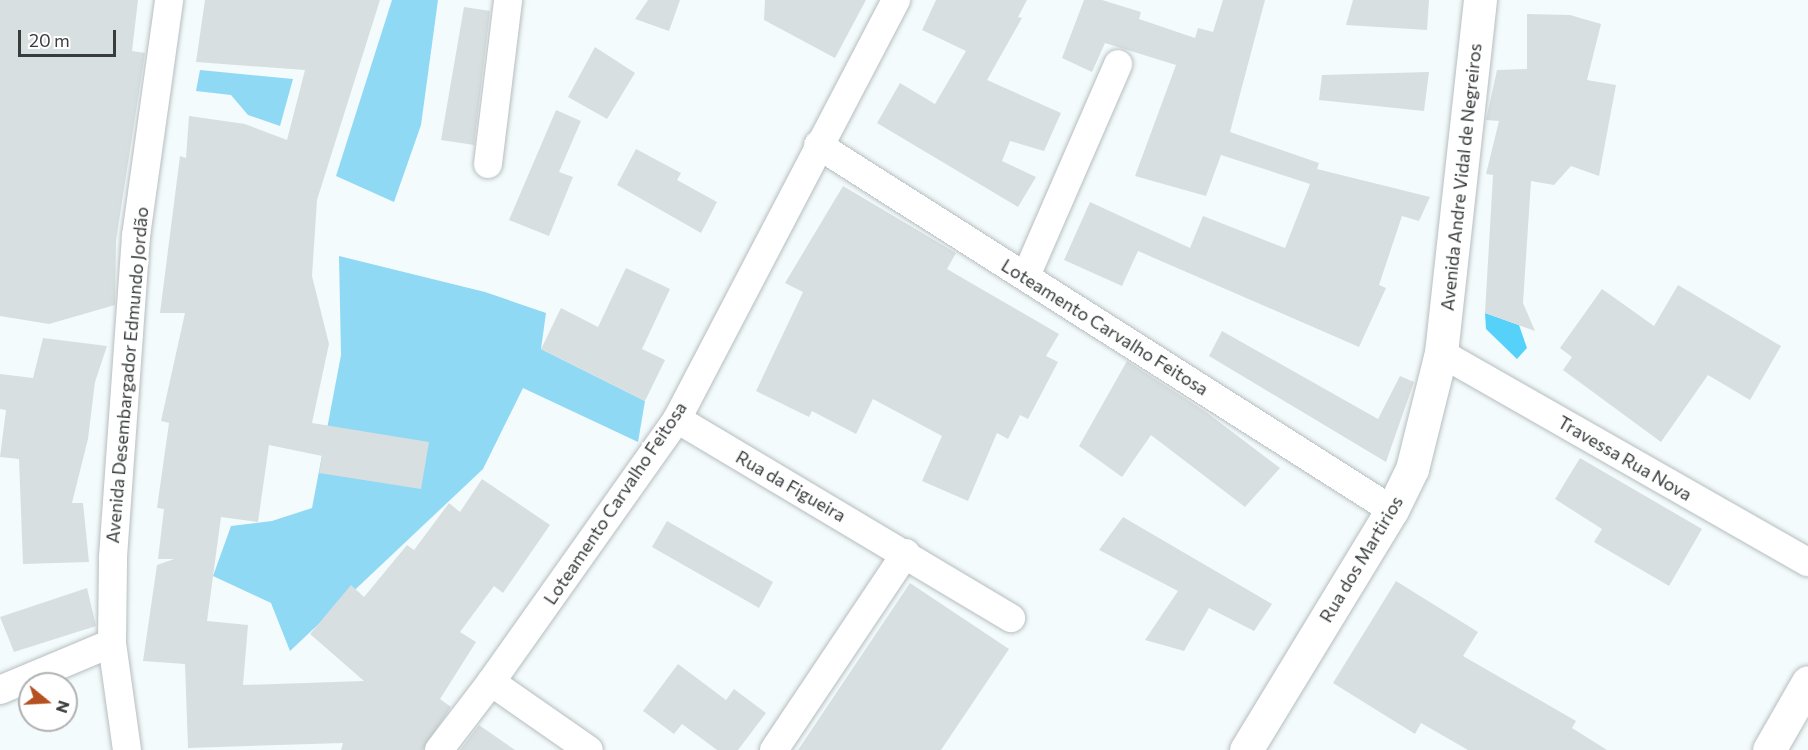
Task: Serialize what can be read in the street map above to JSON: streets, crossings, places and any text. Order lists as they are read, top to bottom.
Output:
{
  "streets": {
    "street": [
      "Avenida Andre Vidal de Negreiros",
      "Loteamento Carvalho Feitosa",
      "Avenida Desembargador Edmundo Jordão",
      "Travessa Rua Nova",
      "Rua da Figueira",
      "Rua dos Martirios"
    ]
  },
  "crossings": [
    ["Avenida Andre Vidal de Negreiros", "Travessa Rua Nova"],
    ["Avenida Andre Vidal de Negreiros", "Rua dos Martirios"],
    ["Loteamento Carvalho Feitosa", "Rua da Figueira"],
    ["Loteamento Carvalho Feitosa", "Rua dos Martirios"],
    ["Travessa Rua Nova", "Rua dos Martirios"]
  ],
  "scale_bar": "20 m",
  "north": "right"
}
